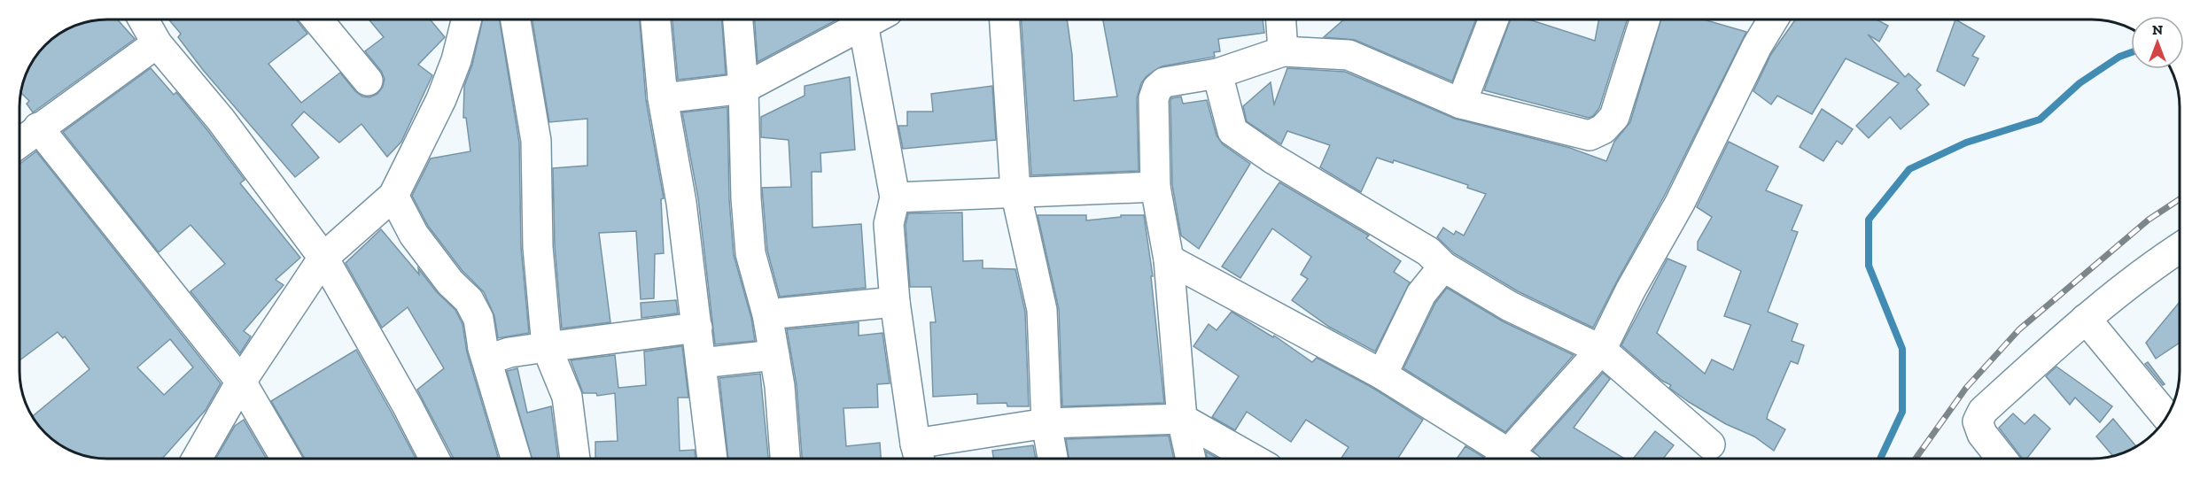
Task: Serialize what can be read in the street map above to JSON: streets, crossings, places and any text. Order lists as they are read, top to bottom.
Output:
{
  "north": "top"
}
